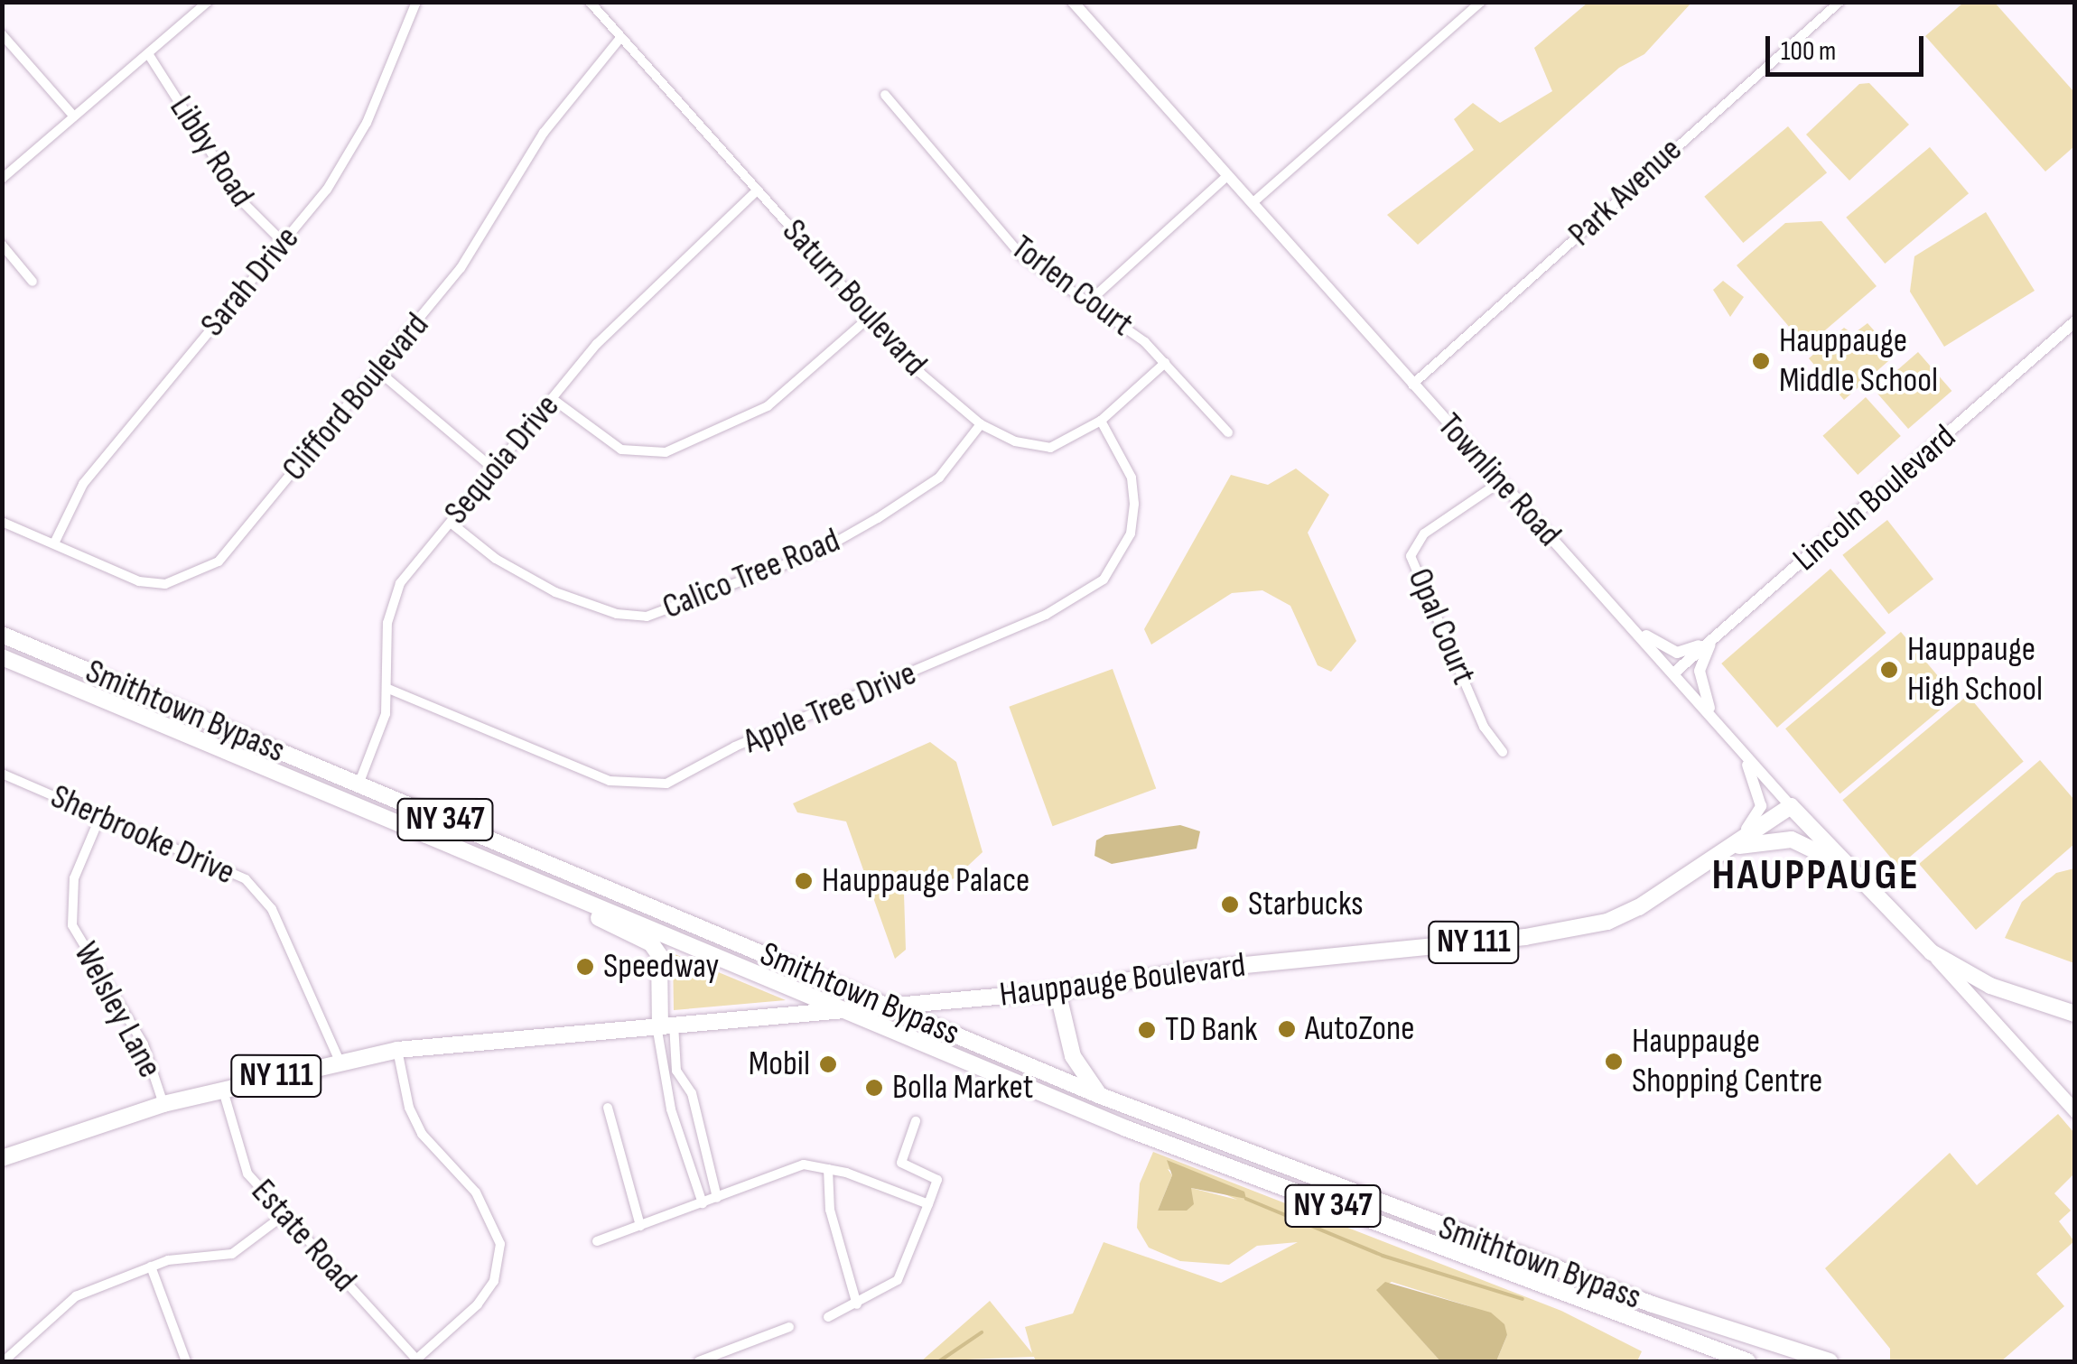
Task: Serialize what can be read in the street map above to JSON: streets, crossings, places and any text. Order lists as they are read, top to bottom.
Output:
{
  "streets": {
    "main road": [
      "Townline Road",
      "Smithtown Bypass",
      "NY 347",
      "NY 111",
      "Hauppauge Boulevard"
    ],
    "street": [
      "Libby Road",
      "Park Avenue",
      "Sarah Drive",
      "Torlen Court",
      "Saturn Boulevard",
      "Clifford Boulevard",
      "Sequoia Drive",
      "Lincoln Boulevard",
      "Calico Tree Road",
      "Opal Court",
      "Apple Tree Drive",
      "Sherbrooke Drive",
      "Welsley Lane",
      "Estate Road"
    ]
  },
  "crossings": [
    ["Libby Road", "Sarah Drive"],
    ["Park Avenue", "Townline Road"],
    ["Sarah Drive", "Clifford Boulevard"],
    ["Torlen Court", "Saturn Boulevard"],
    ["Saturn Boulevard", "Clifford Boulevard"],
    ["Saturn Boulevard", "Sequoia Drive"],
    ["Saturn Boulevard", "Calico Tree Road"],
    ["Saturn Boulevard", "Apple Tree Drive"],
    ["Sequoia Drive", "Calico Tree Road"],
    ["Sequoia Drive", "Apple Tree Drive"],
    ["Sequoia Drive", "Smithtown Bypass"],
    ["Townline Road", "Lincoln Boulevard"],
    ["Townline Road", "Opal Court"],
    ["Townline Road", "NY 111"],
    ["Townline Road", "Hauppauge Boulevard"],
    ["Smithtown Bypass", "Hauppauge Boulevard"],
    ["Sherbrooke Drive", "Hauppauge Boulevard"],
    ["Sherbrooke Drive", "Welsley Lane"],
    ["NY 111", "Hauppauge Boulevard"],
    ["Hauppauge Boulevard", "Welsley Lane"],
    ["Hauppauge Boulevard", "Estate Road"]
  ],
  "districts": ["HAUPPAUGE"],
  "places": [
    "Hauppauge Middle School",
    "Hauppauge High School",
    "Hauppauge Palace",
    "Starbucks",
    "Speedway",
    "AutoZone",
    "TD Bank",
    "Hauppauge Shopping Centre",
    "Mobil",
    "Bolla Market"
  ],
  "scale_bar": "100 m"
}
